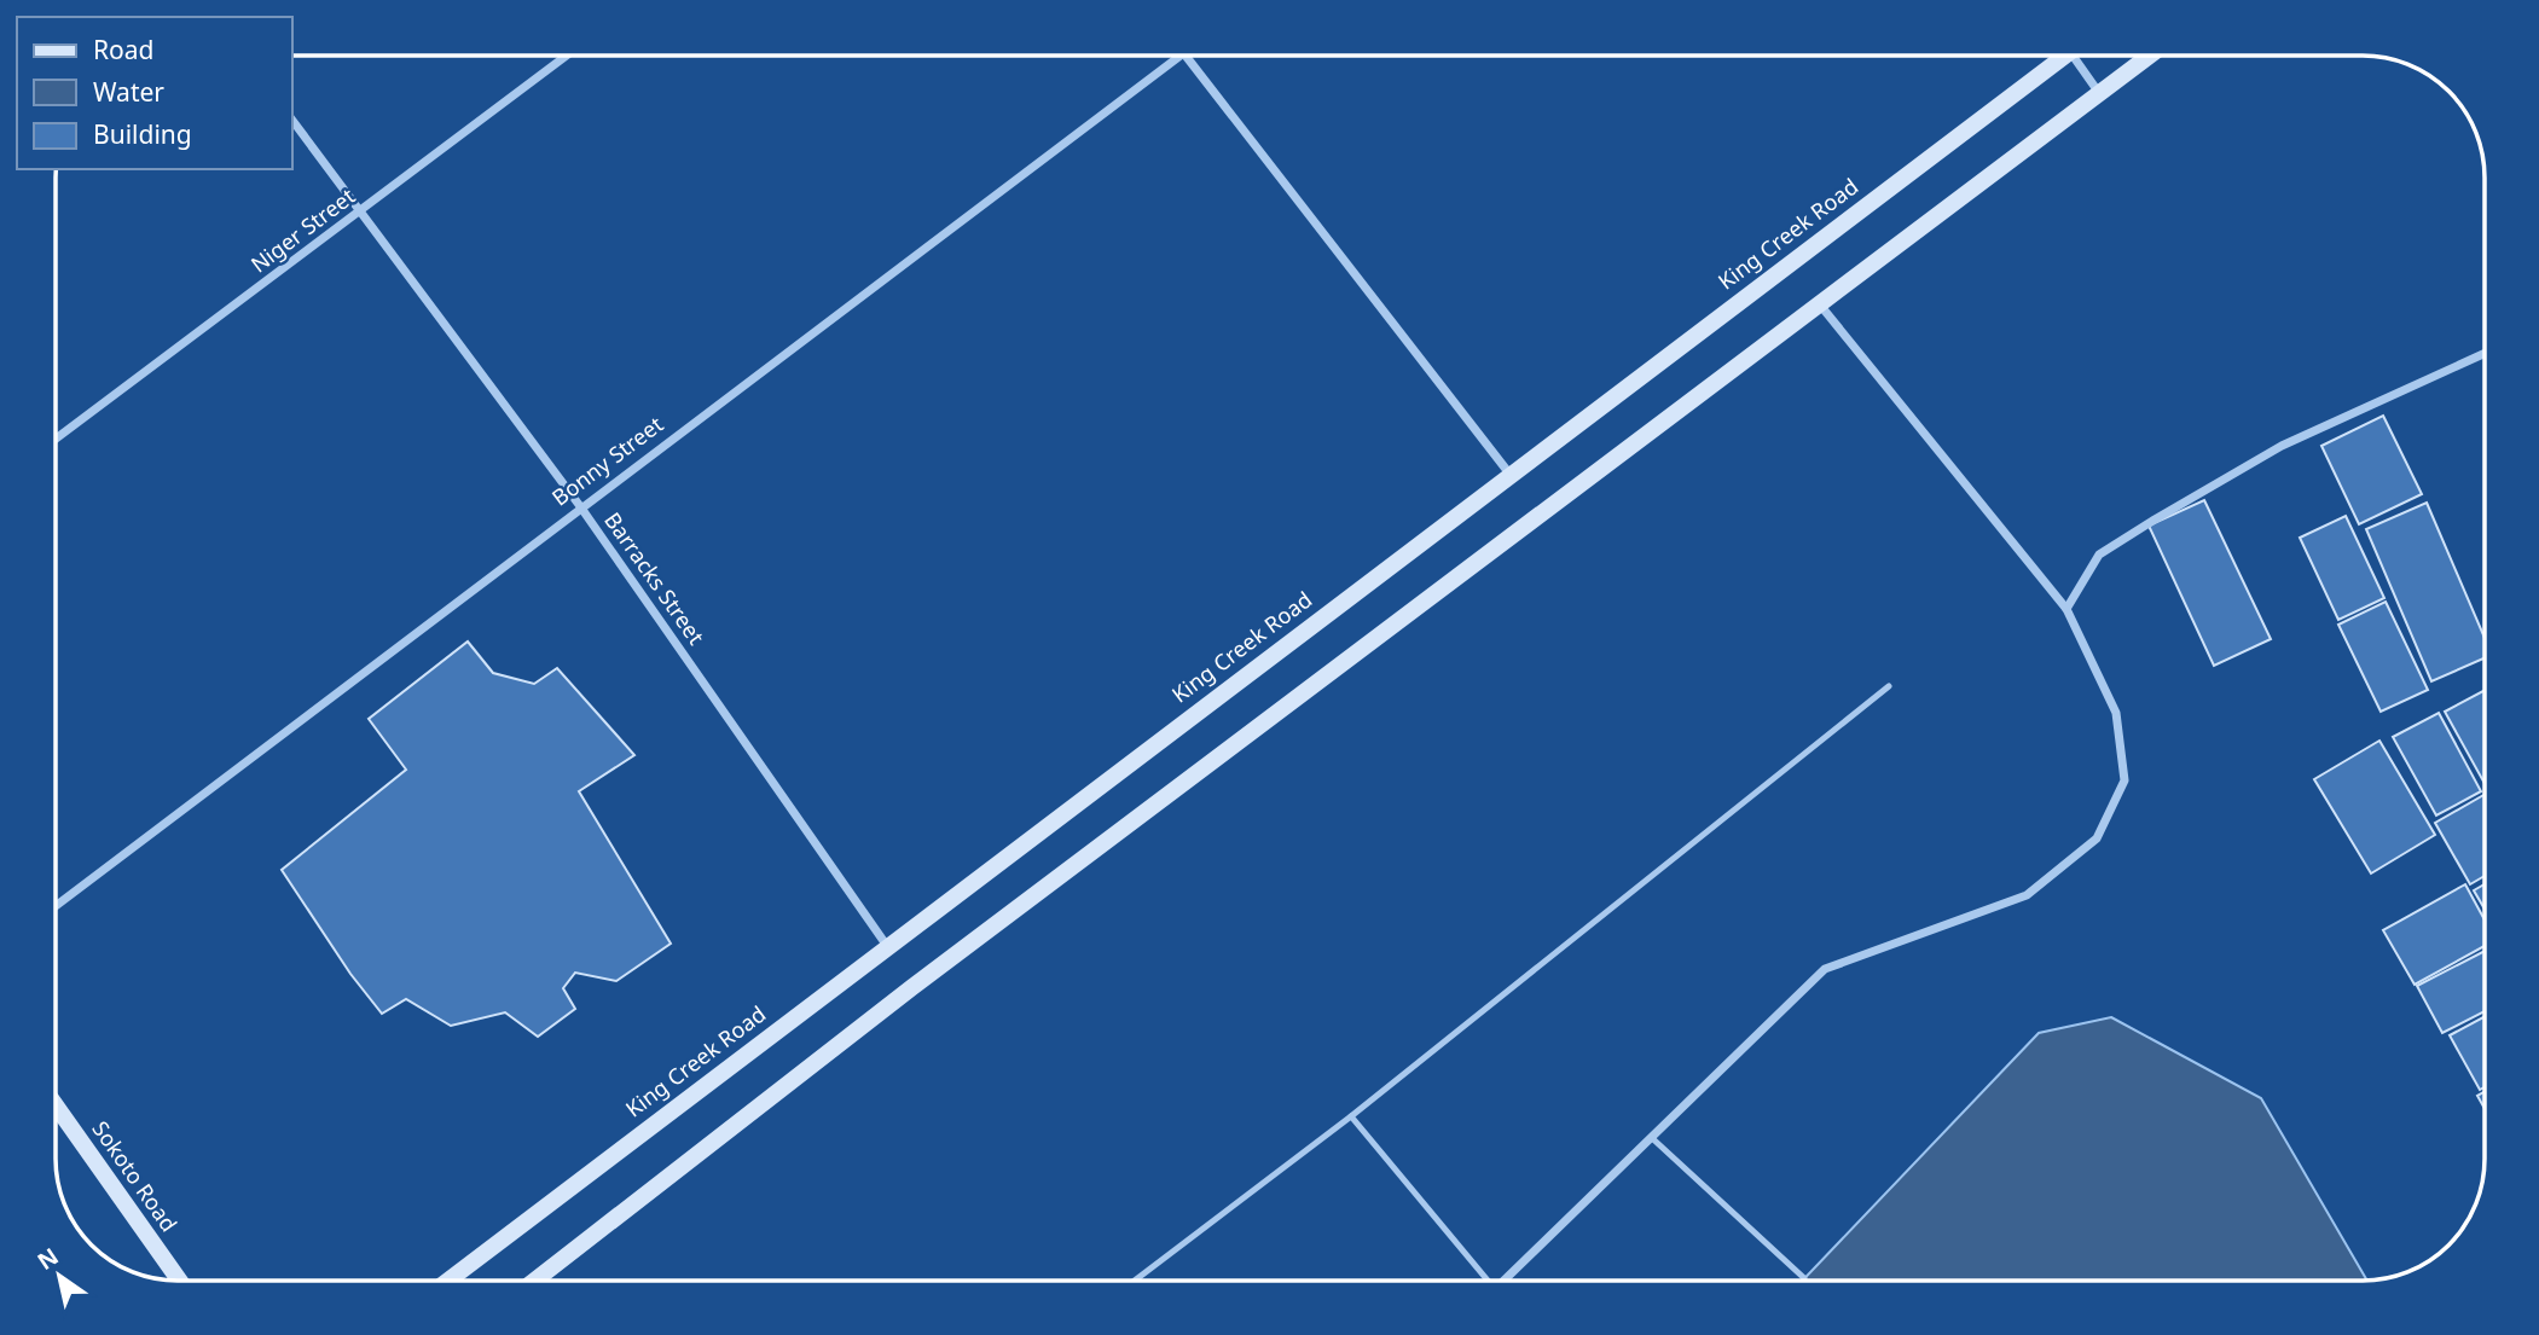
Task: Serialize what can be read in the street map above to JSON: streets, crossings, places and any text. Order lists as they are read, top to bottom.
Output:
{
  "streets": {
    "street": [
      "Niger Street",
      "King Creek Road",
      "Bonny Street",
      "Barracks Street",
      "Sokoto Road"
    ]
  },
  "crossings": [
    ["Niger Street", "Barracks Street"],
    ["King Creek Road", "Barracks Street"],
    ["Bonny Street", "Barracks Street"]
  ],
  "legend": ["Road", "Water", "Building"],
  "north": "top left"
}
